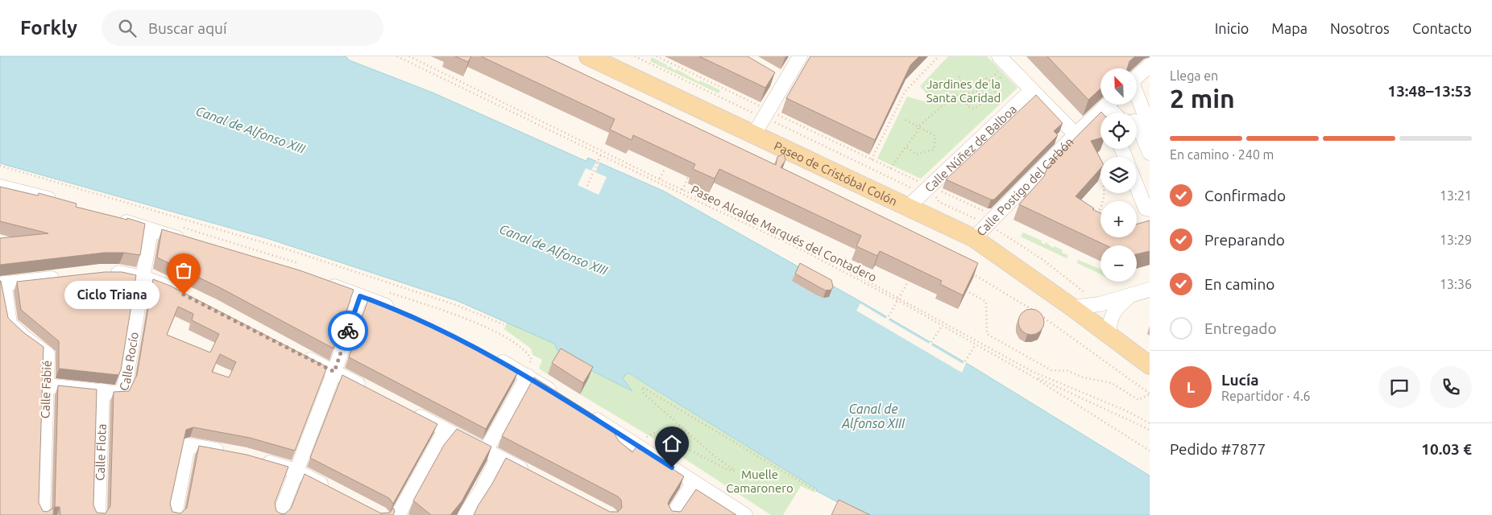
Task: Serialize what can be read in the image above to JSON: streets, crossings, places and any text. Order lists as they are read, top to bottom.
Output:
{
  "streets": {
    "main road": ["Paseo de Cristóbal Colón"],
    "street": [
      "Calle Núñez de Balboa",
      "Calle Postigo del Carbón",
      "Calle Rocío",
      "Calle Fabié",
      "Calle Flota"
    ],
    "path": ["Paseo Alcalde Marqués del Contadero"]
  },
  "crossings": [
    ["Calle Núñez de Balboa", "Paseo de Cristóbal Colón"],
    ["Paseo de Cristóbal Colón", "Calle Postigo del Carbón"],
    ["Calle Rocío", "Calle Fabié"],
    ["Calle Rocío", "Calle Flota"]
  ],
  "water": ["Canal de Alfonso XIII"],
  "parks": ["Jardines de la Santa Caridad", "Muelle Camaronero"],
  "places": ["Ciclo Triana"],
  "north": "top left",
  "page": {
    "header": "Forkly",
    "search": "Buscar aquí",
    "nav": [
      "Inicio",
      "Mapa",
      "Nosotros",
      "Contacto"
    ],
    "heading": ["2 min", "Llega en", "13:48–13:53"],
    "panel": [
      "Lucía",
      "Repartidor · 4.6",
      "Pedido #7877",
      "10.03 €"
    ],
    "map_buttons": ["+", "−"],
    "bar": "En camino · 240 m",
    "list": [
      ["Confirmado", "13:21"],
      ["Preparando", "13:29"],
      ["En camino", "13:36"],
      "Entregado"
    ],
    "bubble": "Ciclo Triana",
    "round": "L"
  }
}
